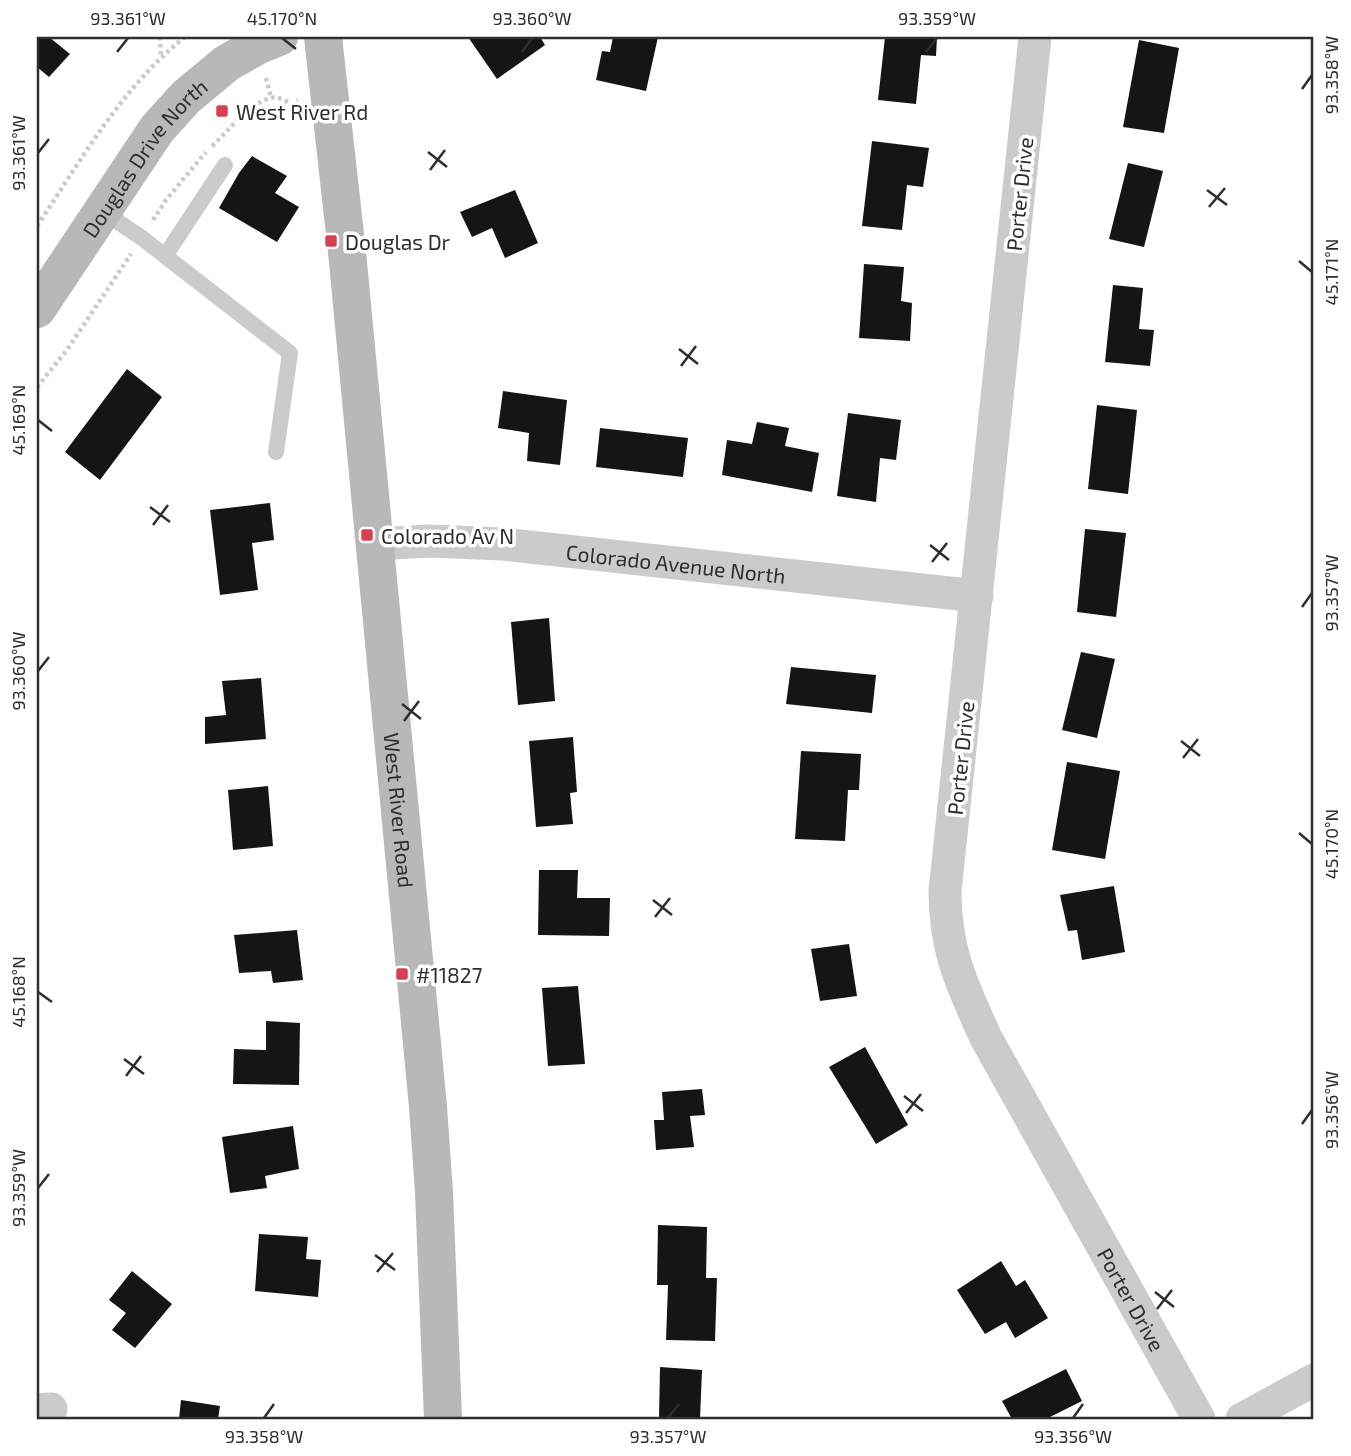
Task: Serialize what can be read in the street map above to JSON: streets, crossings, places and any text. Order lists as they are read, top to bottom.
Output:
{
  "streets": {
    "main road": ["Douglas Drive North", "West River Road"],
    "street": ["Porter Drive", "Colorado Avenue North"]
  },
  "crossings": [
    ["Porter Drive", "Colorado Avenue North"],
    ["Colorado Avenue North", "West River Road"]
  ],
  "places": {
    "transit": [
      "West River Rd",
      "Douglas Dr",
      "Colorado Av N",
      "#11827"
    ]
  },
  "coordinates": [
    "93.361°W",
    "45.170°N",
    "93.360°W",
    "93.359°W",
    "93.358°W",
    "45.171°N",
    "45.169°N",
    "93.357°W",
    "45.168°N",
    "93.356°W"
  ]
}
